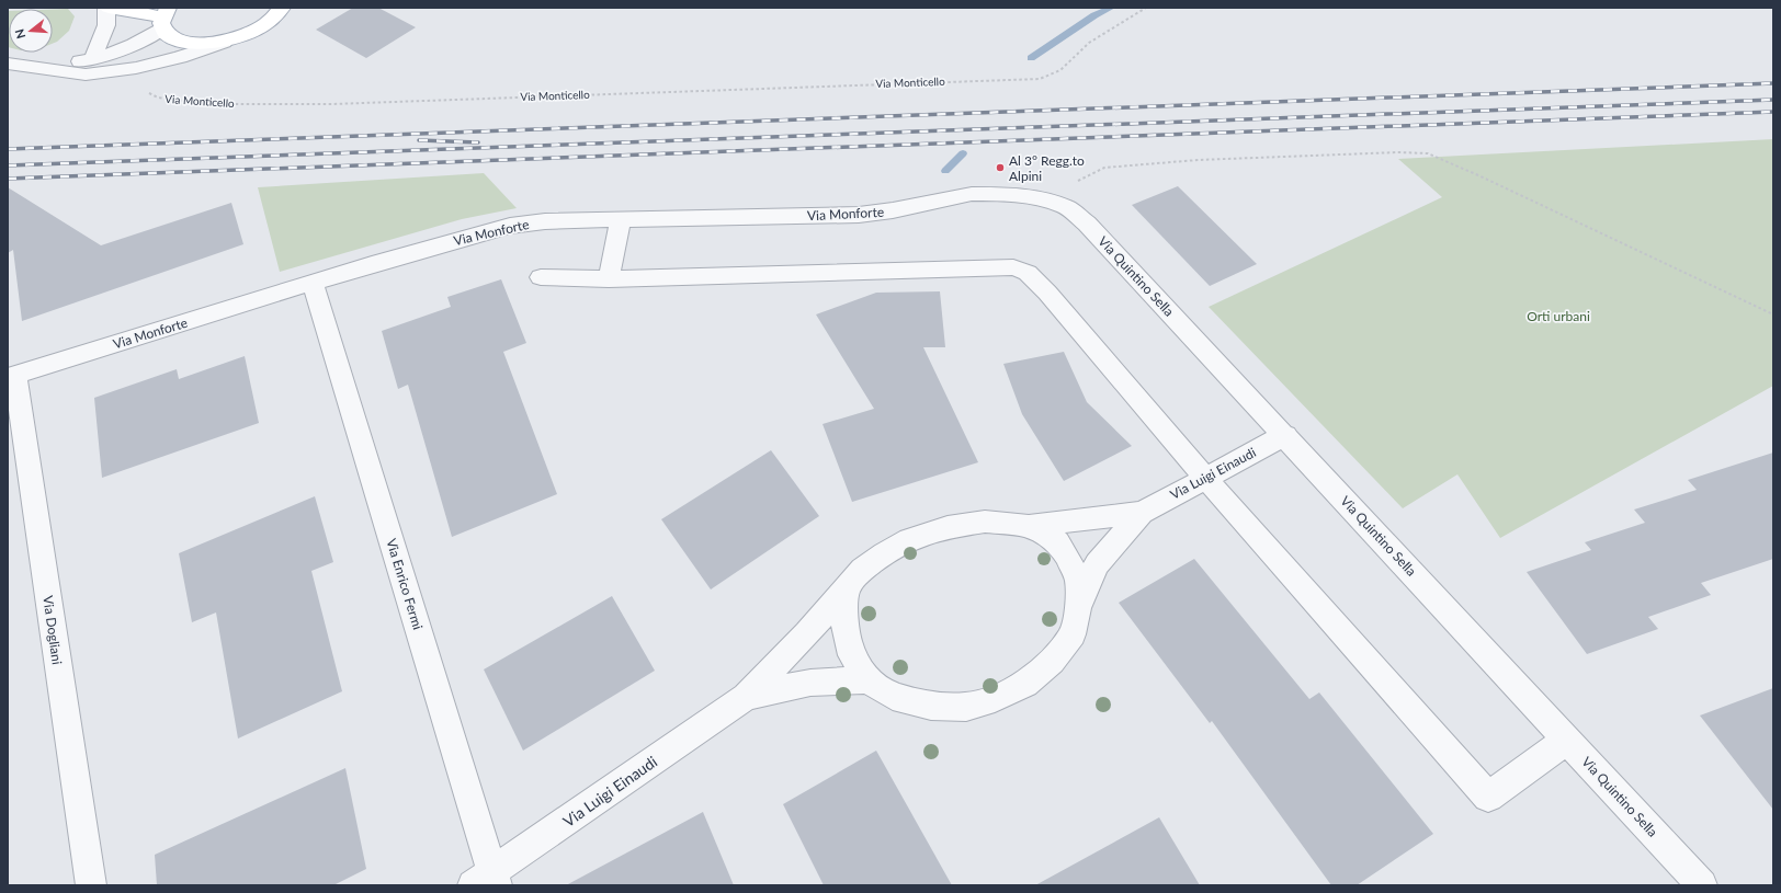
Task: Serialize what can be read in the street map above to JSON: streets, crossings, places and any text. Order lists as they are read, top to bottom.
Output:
{
  "streets": {
    "street": [
      "Via Monforte",
      "Via Quintino Sella",
      "Via Luigi Einaudi",
      "Via Enrico Fermi",
      "Via Dogliani"
    ],
    "path": ["Via Monticello"]
  },
  "crossings": [
    ["Via Monforte", "Via Quintino Sella"],
    ["Via Monforte", "Via Enrico Fermi"],
    ["Via Monforte", "Via Dogliani"],
    ["Via Quintino Sella", "Via Luigi Einaudi"],
    ["Via Luigi Einaudi", "Via Enrico Fermi"]
  ],
  "parks": ["Orti urbani"],
  "places": ["Al 3° Regg.to Alpini"],
  "north": "left"
}
